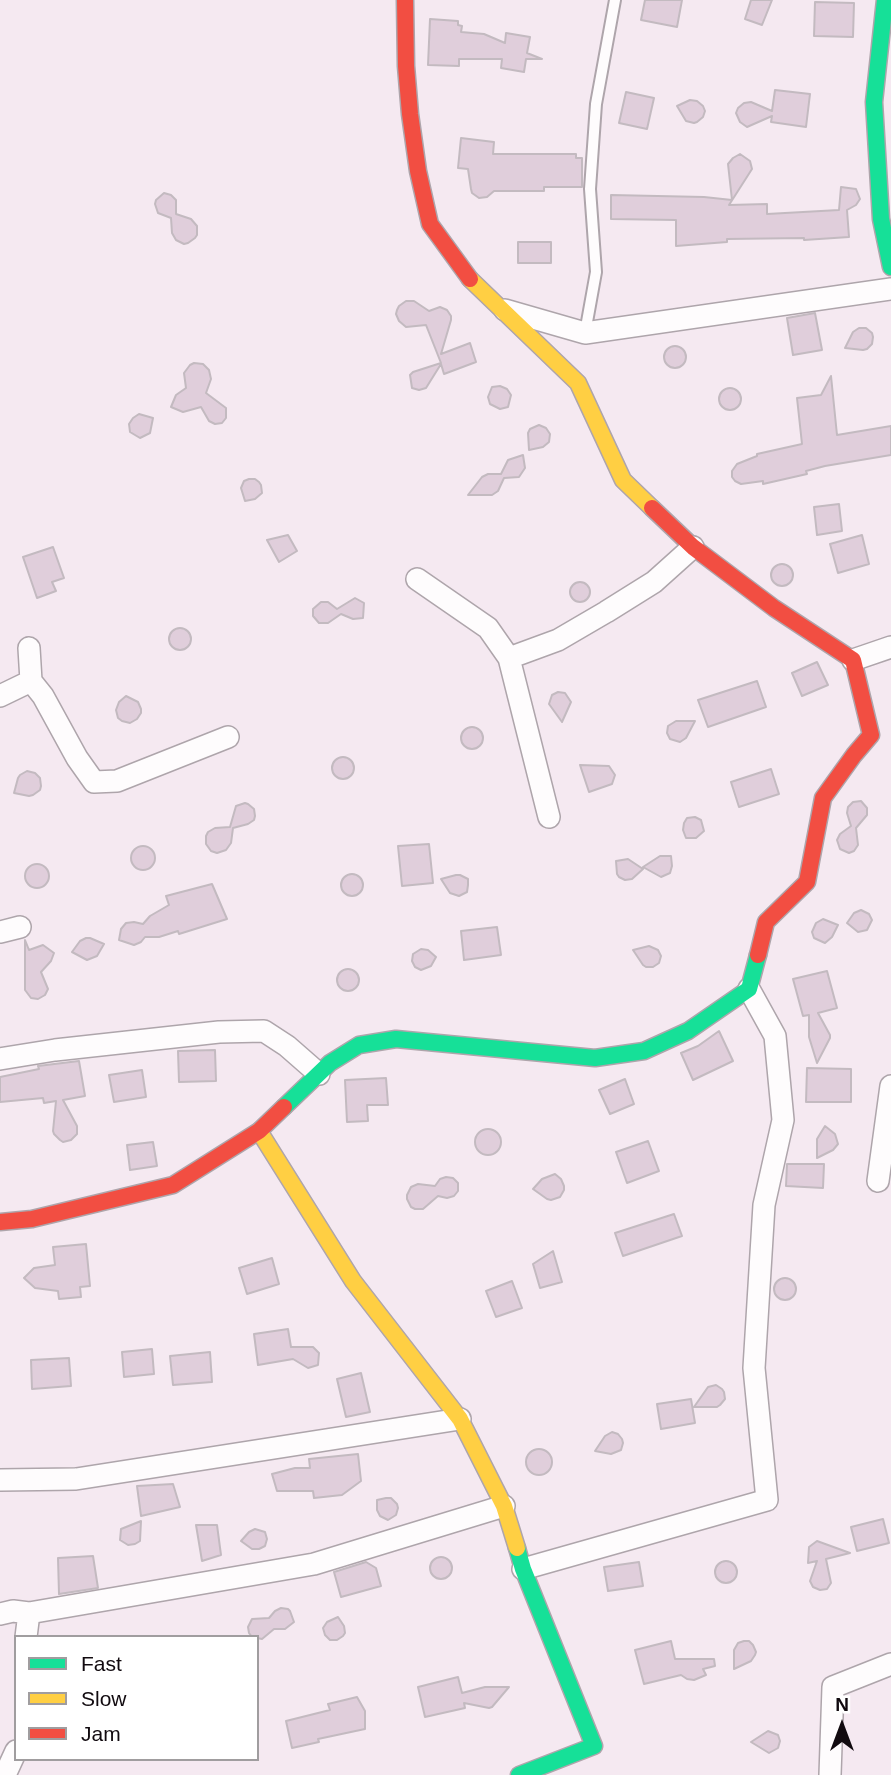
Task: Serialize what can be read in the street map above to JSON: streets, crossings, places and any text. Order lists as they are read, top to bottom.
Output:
{
  "legend": ["Fast", "Slow", "Jam"],
  "north": "top"
}
